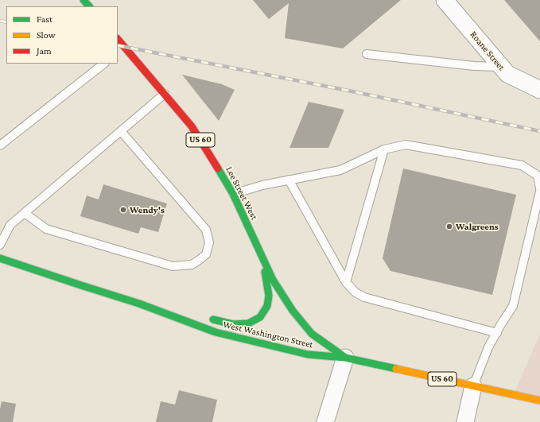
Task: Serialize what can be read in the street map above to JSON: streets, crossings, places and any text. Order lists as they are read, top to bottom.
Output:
{
  "streets": {
    "main road": ["US 60", "Lee Street West", "West Washington Street"],
    "street": ["Roane Street"]
  },
  "crossings": [
    ["Lee Street West", "West Washington Street"]
  ],
  "places": ["Wendy's", "Walgreens"],
  "legend": ["Fast", "Slow", "Jam"]
}
